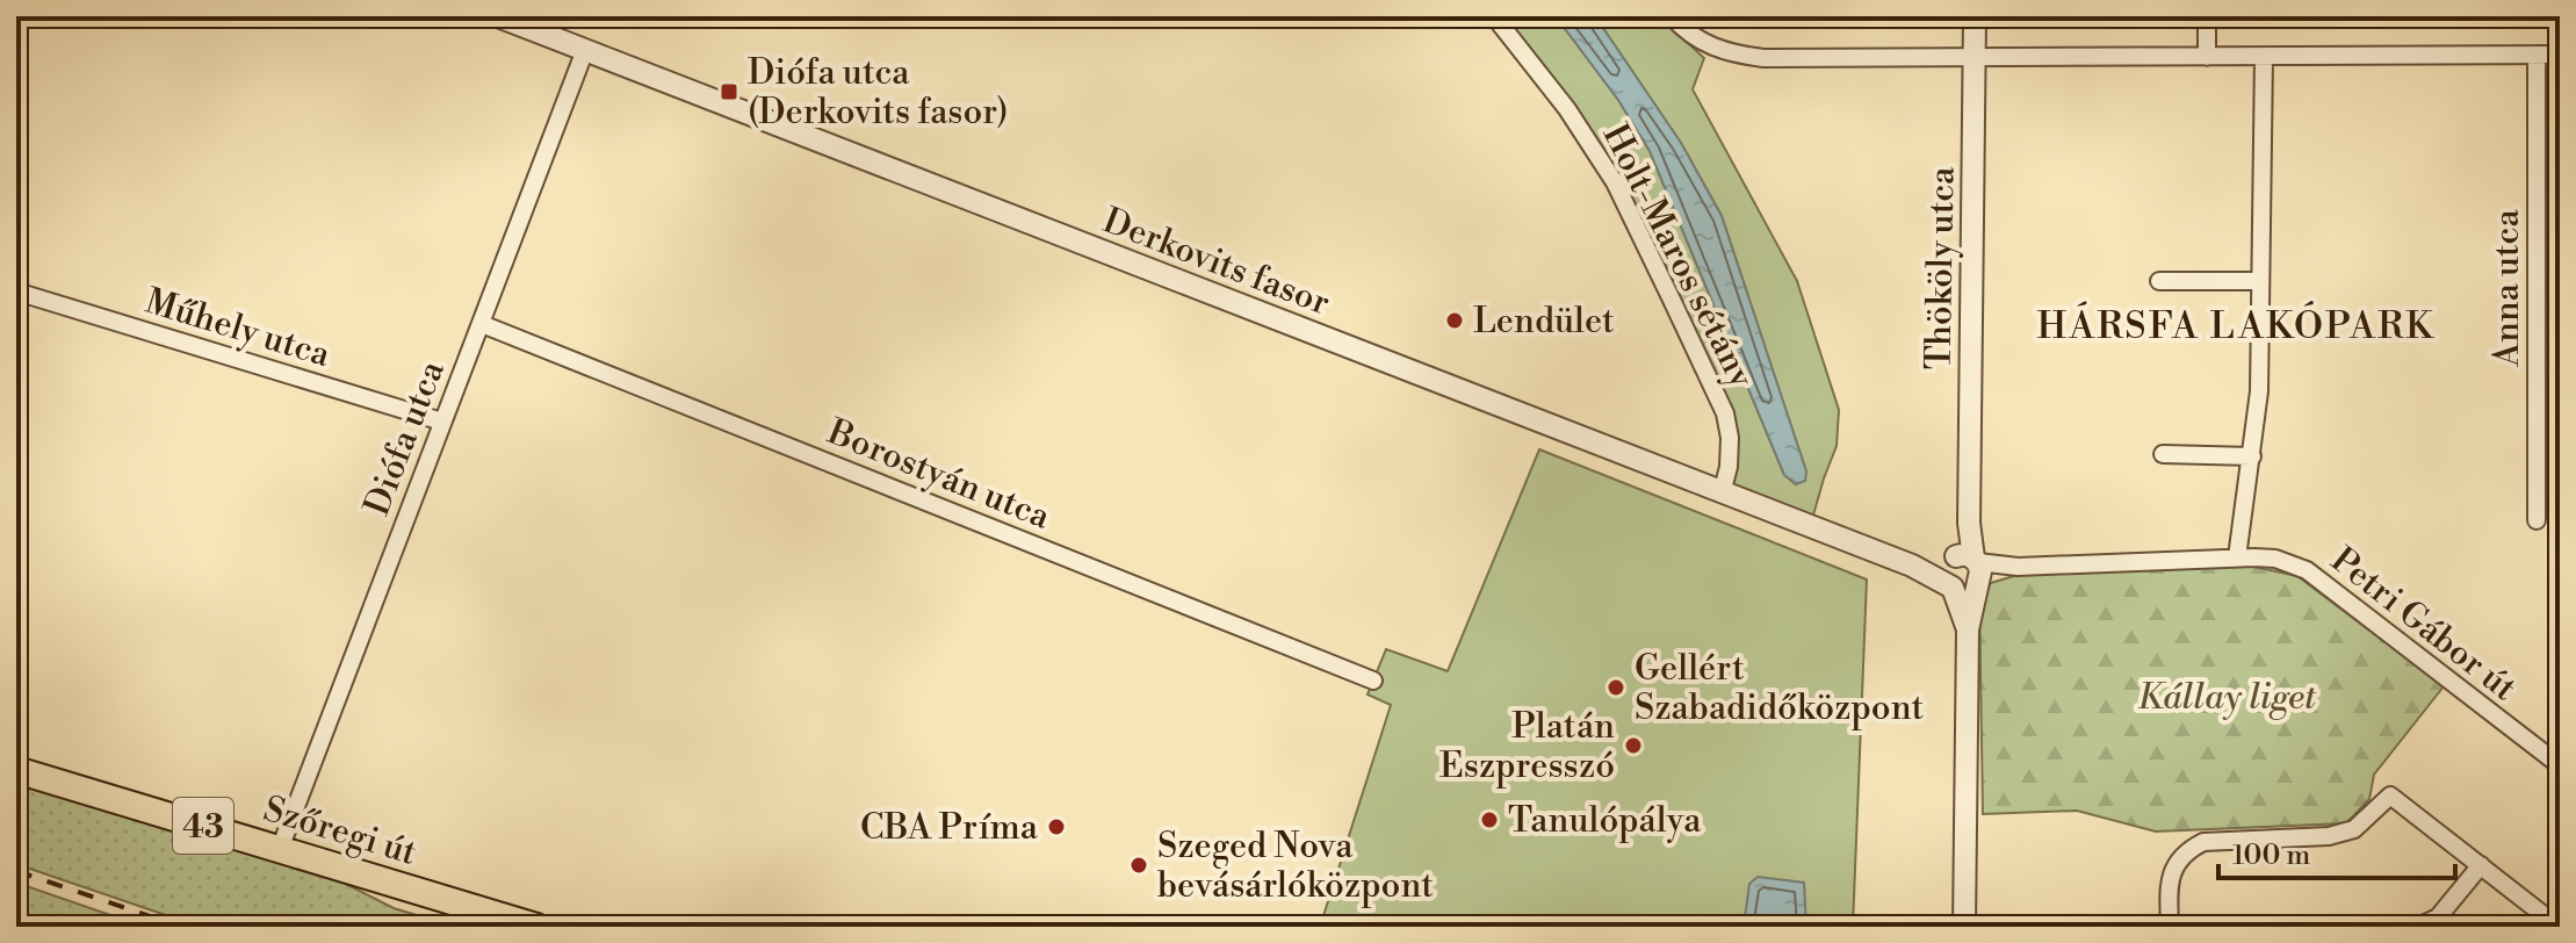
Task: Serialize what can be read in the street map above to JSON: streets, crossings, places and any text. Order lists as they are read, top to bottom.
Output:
{
  "streets": {
    "main road": ["43", "Szőregi út"],
    "street": [
      "Holt-Maros sétány",
      "Derkovits fasor",
      "Thököly utca",
      "Anna utca",
      "Műhely utca",
      "Diófa utca",
      "Borostyán utca",
      "Petri Gábor út"
    ]
  },
  "crossings": [
    ["Holt-Maros sétány", "Derkovits fasor"],
    ["Derkovits fasor", "Diófa utca"],
    ["Thököly utca", "Petri Gábor út"],
    ["Műhely utca", "Diófa utca"],
    ["Diófa utca", "Borostyán utca"],
    ["Diófa utca", "Szőregi út"]
  ],
  "districts": ["HÁRSFA LAKÓPARK"],
  "parks": ["Kállay liget"],
  "places": {
    "transit": ["Diófa utca (Derkovits fasor)"],
    "other": [
      "Lendület",
      "Gellért Szabadidőközpont",
      "Platán Eszpresszó",
      "Tanulópálya",
      "CBA Príma",
      "Szeged Nova bevásárlóközpont"
    ]
  },
  "scale_bar": "100 m"
}
